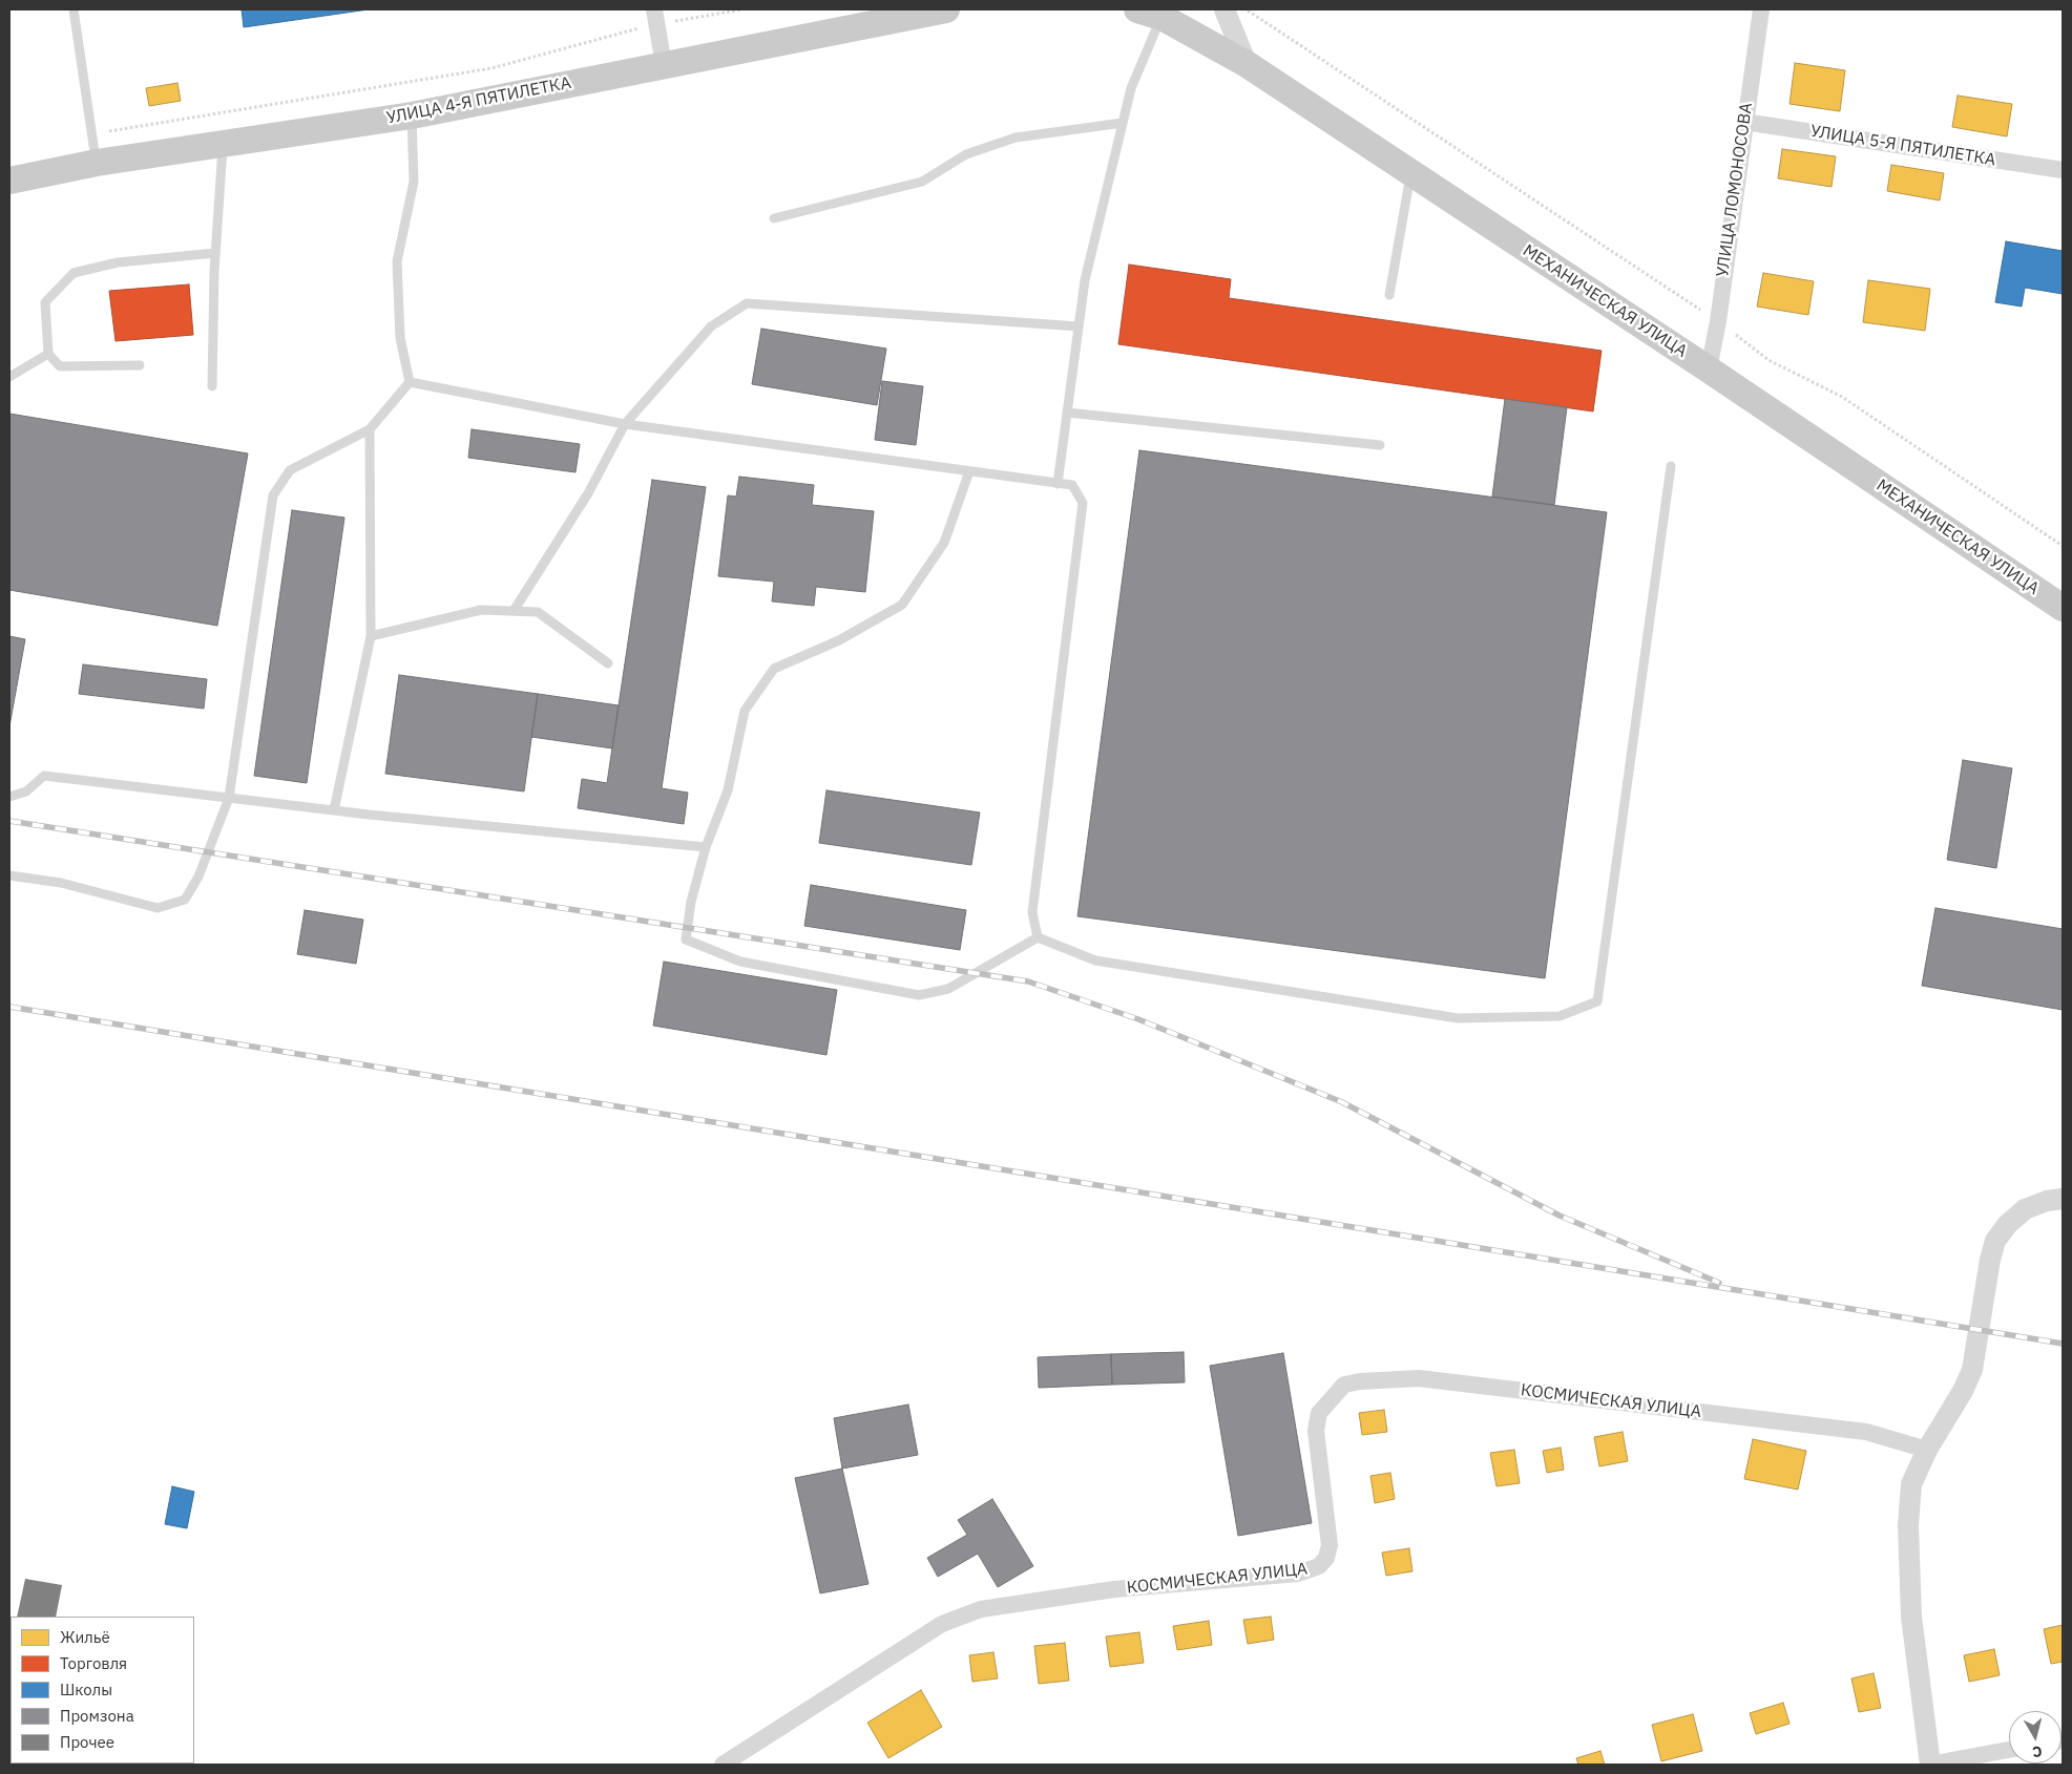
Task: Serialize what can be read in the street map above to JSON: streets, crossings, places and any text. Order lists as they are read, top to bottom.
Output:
{
  "streets": {
    "main road": ["УЛИЦА 4-Я ПЯТИЛЕТКА", "МЕХАНИЧЕСКАЯ УЛИЦА"],
    "street": ["УЛИЦА 5-Я ПЯТИЛЕТКА", "УЛИЦА ЛОМОНОСОВА", "КОСМИЧЕСКАЯ УЛИЦА"]
  },
  "crossings": [
    ["УЛИЦА 5-Я ПЯТИЛЕТКА", "УЛИЦА ЛОМОНОСОВА"],
    ["УЛИЦА ЛОМОНОСОВА", "МЕХАНИЧЕСКАЯ УЛИЦА"]
  ],
  "legend": [
    "Жильё",
    "Торговля",
    "Школы",
    "Промзона",
    "Прочее"
  ],
  "north": "bottom"
}
